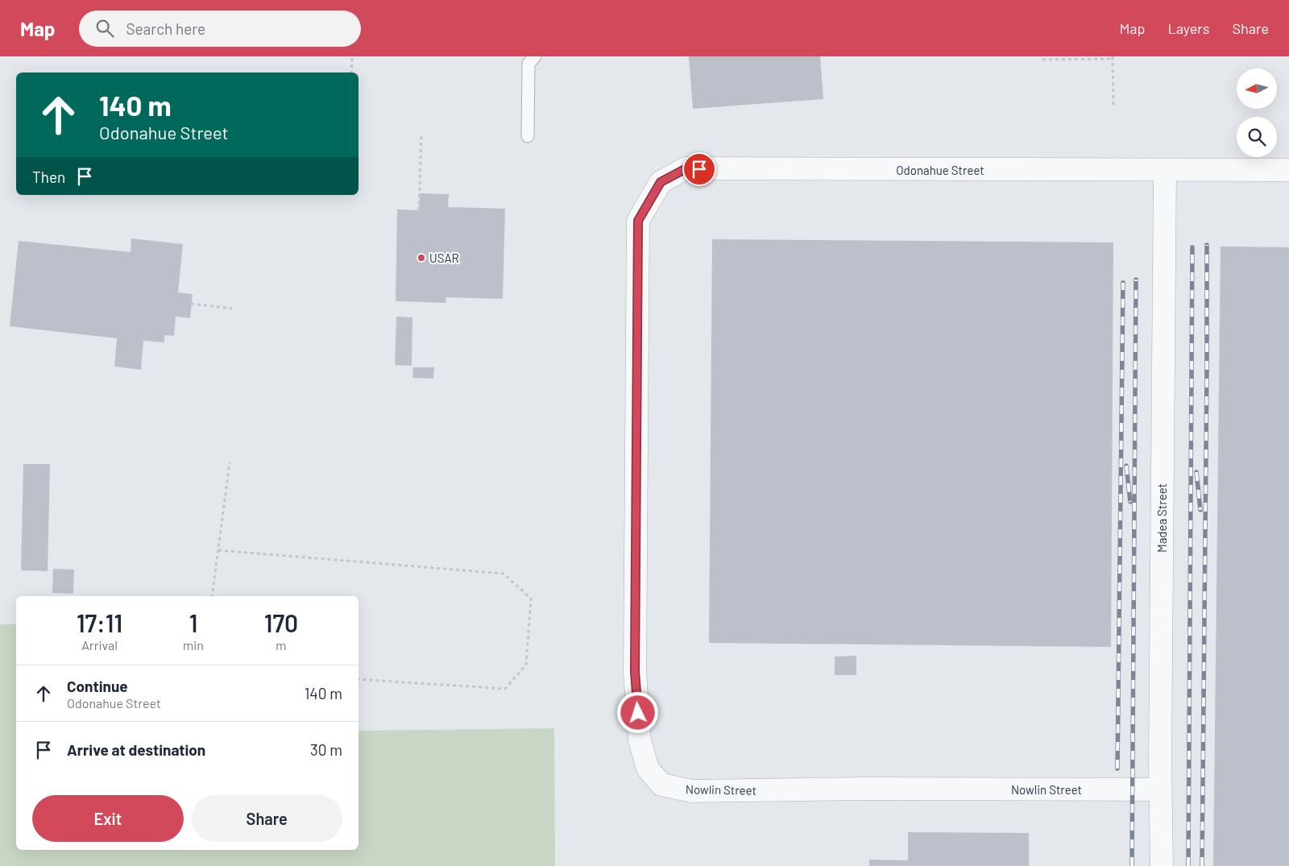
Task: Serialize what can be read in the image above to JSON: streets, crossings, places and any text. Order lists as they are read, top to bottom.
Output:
{
  "streets": {
    "street": ["Odonahue Street", "Madea Street", "Nowlin Street"]
  },
  "crossings": [
    ["Odonahue Street", "Madea Street"],
    ["Odonahue Street", "Nowlin Street"],
    ["Madea Street", "Nowlin Street"]
  ],
  "places": ["USAR"],
  "north": "left",
  "page": {
    "header": "Map",
    "search": "Search here",
    "nav": ["Map", "Layers", "Share"],
    "turn": ["140 m", "Odonahue Street"],
    "then": "Then",
    "eta": [
      "17:11",
      "Arrival",
      "1",
      "min",
      "170",
      "m"
    ],
    "list": [
      {
        "name": "Continue",
        "note": "Odonahue Street",
        "value": "140 m"
      },
      {
        "name": "Arrive at destination",
        "value": "30 m"
      }
    ],
    "buttons": ["Exit", "Share"]
  }
}
